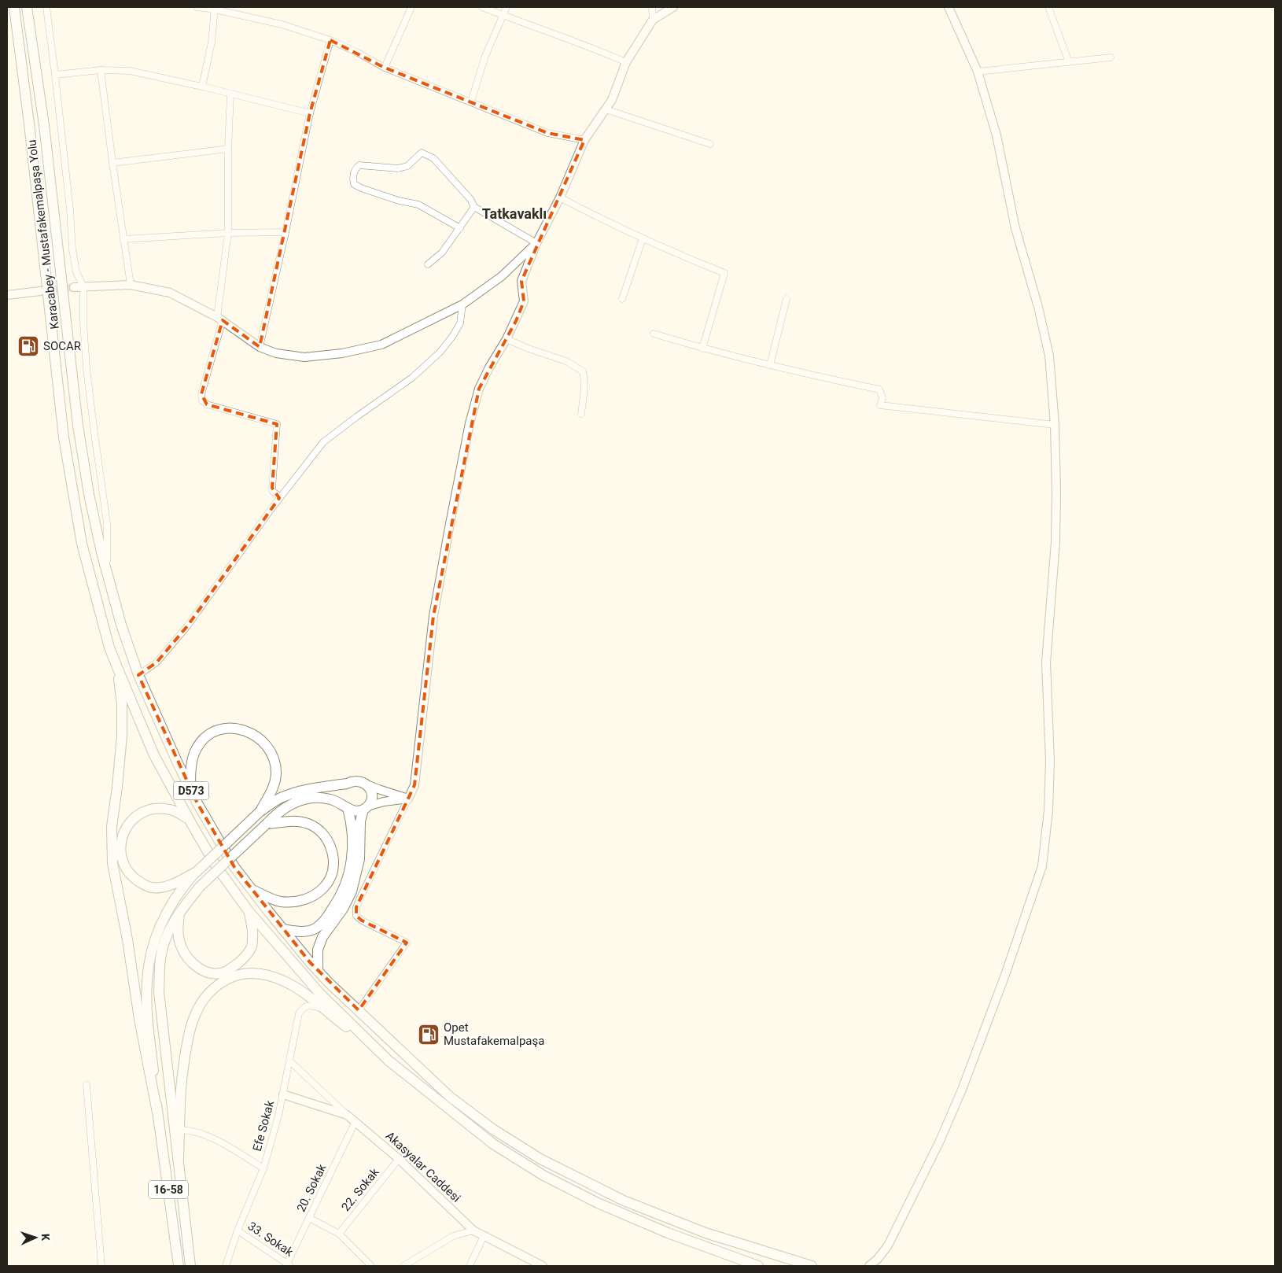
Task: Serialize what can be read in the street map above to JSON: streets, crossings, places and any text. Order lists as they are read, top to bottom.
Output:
{
  "streets": {
    "main road": ["Karacabey - Mustafakemalpaşa Yolu", "D573", "16-58"],
    "street": [
      "Efe Sokak",
      "Akasyalar Caddesi",
      "20. Sokak",
      "22. Sokak",
      "33. Sokak"
    ]
  },
  "crossings": [
    ["Efe Sokak", "Akasyalar Caddesi"],
    ["Efe Sokak", "33. Sokak"],
    ["Akasyalar Caddesi", "20. Sokak"],
    ["Akasyalar Caddesi", "22. Sokak"],
    ["20. Sokak", "33. Sokak"]
  ],
  "districts": ["Tatkavaklı"],
  "places": {
    "fuel station": ["SOCAR", "Opet Mustafakemalpaşa"]
  },
  "north": "right"
}
